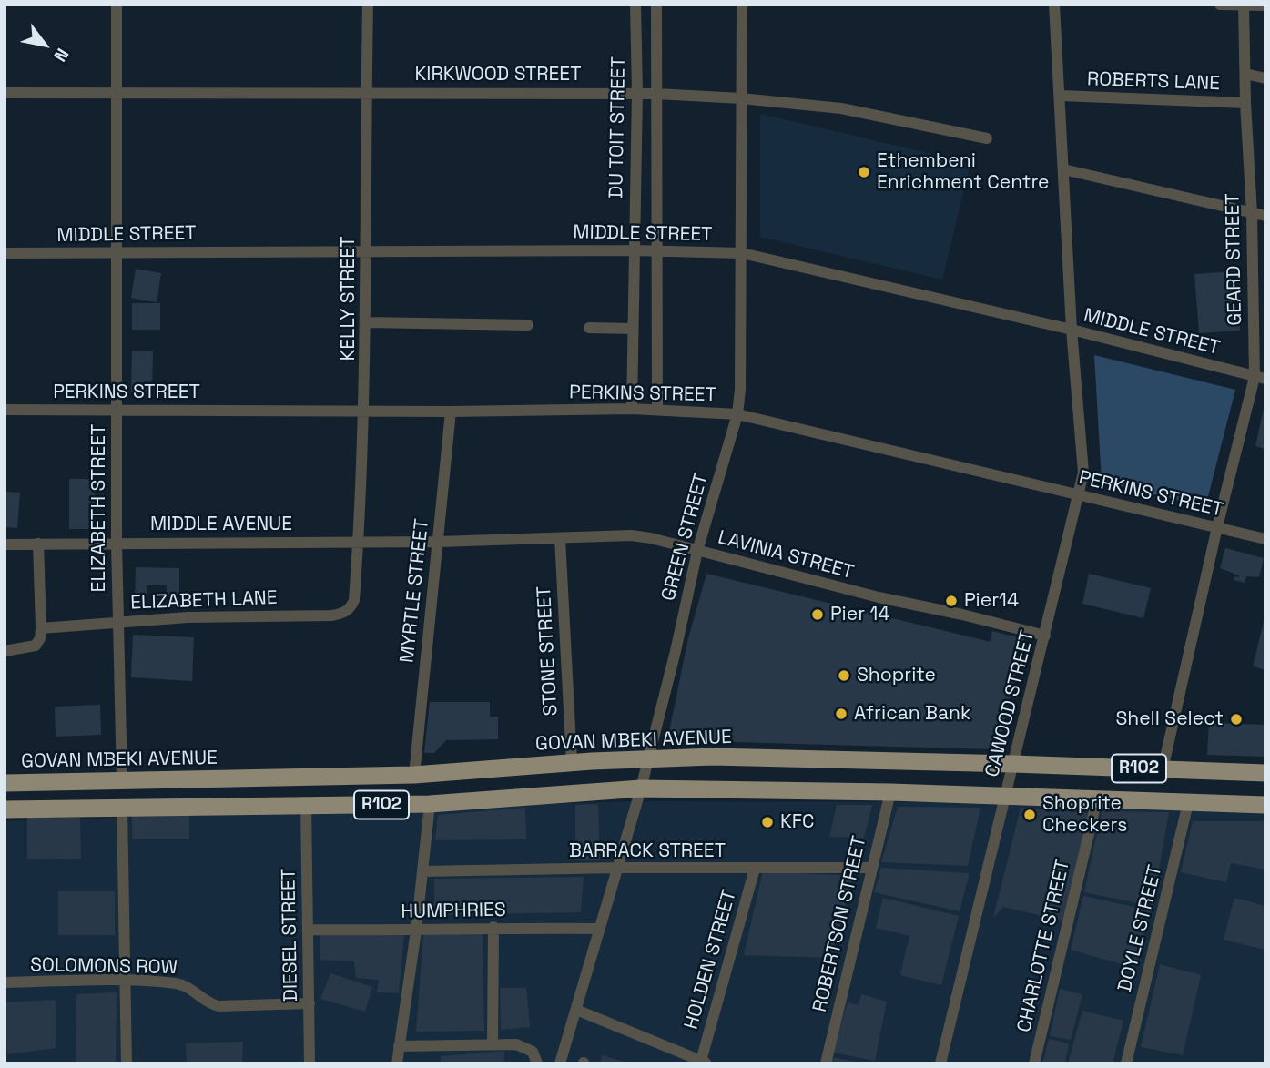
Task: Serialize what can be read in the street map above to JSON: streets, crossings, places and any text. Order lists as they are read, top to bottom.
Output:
{
  "streets": {
    "main road": ["GOVAN MBEKI AVENUE", "R102"],
    "street": [
      "KIRKWOOD STREET",
      "ROBERTS LANE",
      "DU TOIT STREET",
      "MIDDLE STREET",
      "GEARD STREET",
      "KELLY STREET",
      "PERKINS STREET",
      "ELIZABETH STREET",
      "MIDDLE AVENUE",
      "GREEN STREET",
      "LAVINIA STREET",
      "MYRTLE STREET",
      "ELIZABETH LANE",
      "STONE STREET",
      "CAWOOD STREET",
      "BARRACK STREET",
      "HUMPHRIES",
      "ROBERTSON STREET",
      "DOYLE STREET",
      "DIESEL STREET",
      "CHARLOTTE STREET",
      "HOLDEN STREET",
      "SOLOMONS ROW"
    ]
  },
  "crossings": [
    ["KIRKWOOD STREET", "DU TOIT STREET"],
    ["KIRKWOOD STREET", "KELLY STREET"],
    ["KIRKWOOD STREET", "ELIZABETH STREET"],
    ["KIRKWOOD STREET", "GREEN STREET"],
    ["ROBERTS LANE", "GEARD STREET"],
    ["ROBERTS LANE", "CAWOOD STREET"],
    ["DU TOIT STREET", "MIDDLE STREET"],
    ["DU TOIT STREET", "PERKINS STREET"],
    ["MIDDLE STREET", "GEARD STREET"],
    ["MIDDLE STREET", "KELLY STREET"],
    ["MIDDLE STREET", "ELIZABETH STREET"],
    ["MIDDLE STREET", "GREEN STREET"],
    ["MIDDLE STREET", "CAWOOD STREET"],
    ["GEARD STREET", "PERKINS STREET"],
    ["GEARD STREET", "GOVAN MBEKI AVENUE"],
    ["KELLY STREET", "PERKINS STREET"],
    ["KELLY STREET", "MIDDLE AVENUE"],
    ["KELLY STREET", "ELIZABETH LANE"],
    ["PERKINS STREET", "ELIZABETH STREET"],
    ["PERKINS STREET", "GREEN STREET"],
    ["PERKINS STREET", "MYRTLE STREET"],
    ["PERKINS STREET", "CAWOOD STREET"],
    ["ELIZABETH STREET", "MIDDLE AVENUE"],
    ["ELIZABETH STREET", "ELIZABETH LANE"],
    ["ELIZABETH STREET", "GOVAN MBEKI AVENUE"],
    ["MIDDLE AVENUE", "LAVINIA STREET"],
    ["MIDDLE AVENUE", "MYRTLE STREET"],
    ["GREEN STREET", "LAVINIA STREET"],
    ["GREEN STREET", "GOVAN MBEKI AVENUE"],
    ["GREEN STREET", "R102"],
    ["GREEN STREET", "BARRACK STREET"],
    ["GREEN STREET", "HUMPHRIES"],
    ["LAVINIA STREET", "MYRTLE STREET"],
    ["LAVINIA STREET", "STONE STREET"],
    ["LAVINIA STREET", "CAWOOD STREET"],
    ["MYRTLE STREET", "GOVAN MBEKI AVENUE"],
    ["STONE STREET", "GOVAN MBEKI AVENUE"],
    ["CAWOOD STREET", "GOVAN MBEKI AVENUE"],
    ["CAWOOD STREET", "R102"],
    ["R102", "ROBERTSON STREET"],
    ["R102", "DOYLE STREET"],
    ["R102", "DIESEL STREET"],
    ["R102", "CHARLOTTE STREET"],
    ["BARRACK STREET", "ROBERTSON STREET"],
    ["BARRACK STREET", "HOLDEN STREET"],
    ["HUMPHRIES", "DIESEL STREET"],
    ["DIESEL STREET", "SOLOMONS ROW"]
  ],
  "places": [
    "Ethembeni Enrichment Centre",
    "Pier14",
    "Pier 14",
    "Shoprite",
    "African Bank",
    "Shell Select",
    "Shoprite Checkers",
    "KFC"
  ],
  "north": "bottom right"
}
